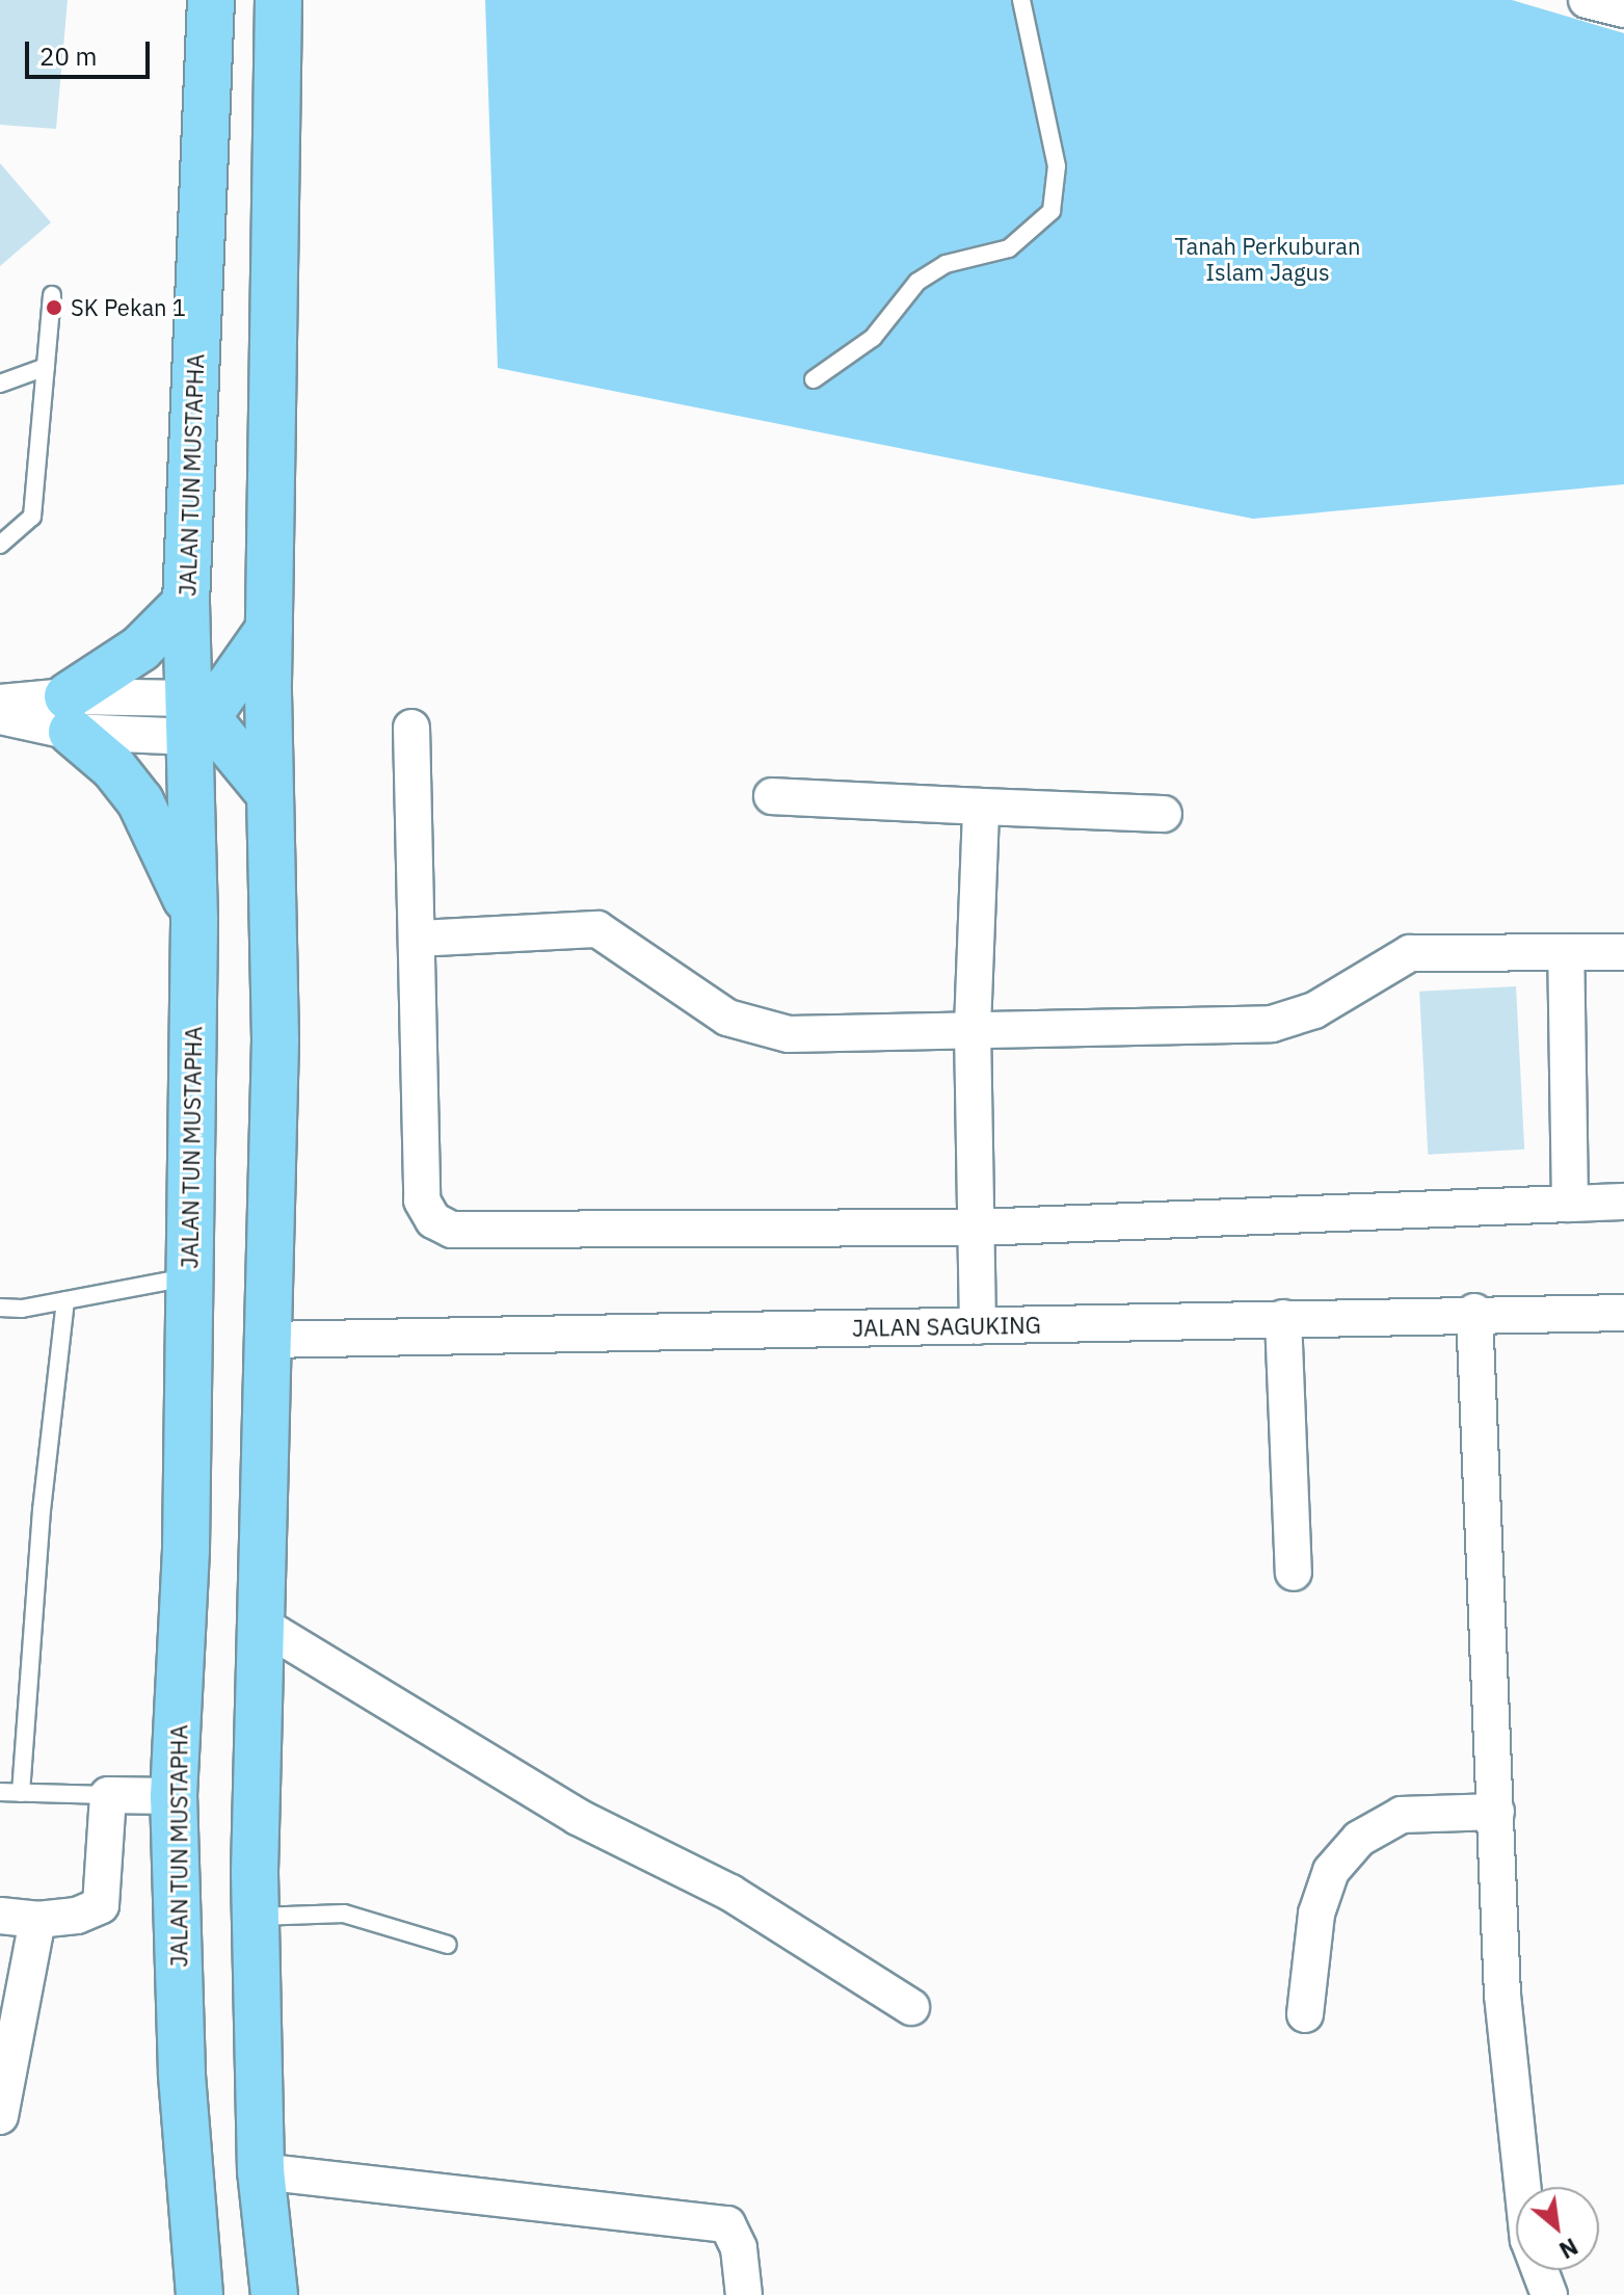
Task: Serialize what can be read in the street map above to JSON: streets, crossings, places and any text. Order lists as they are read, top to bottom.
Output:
{
  "streets": {
    "main road": ["JALAN TUN MUSTAPHA"],
    "street": ["JALAN SAGUKING"]
  },
  "parks": ["Tanah Perkuburan Islam Jagus"],
  "places": ["SK Pekan 1"],
  "scale_bar": "20 m",
  "north": "bottom right"
}
